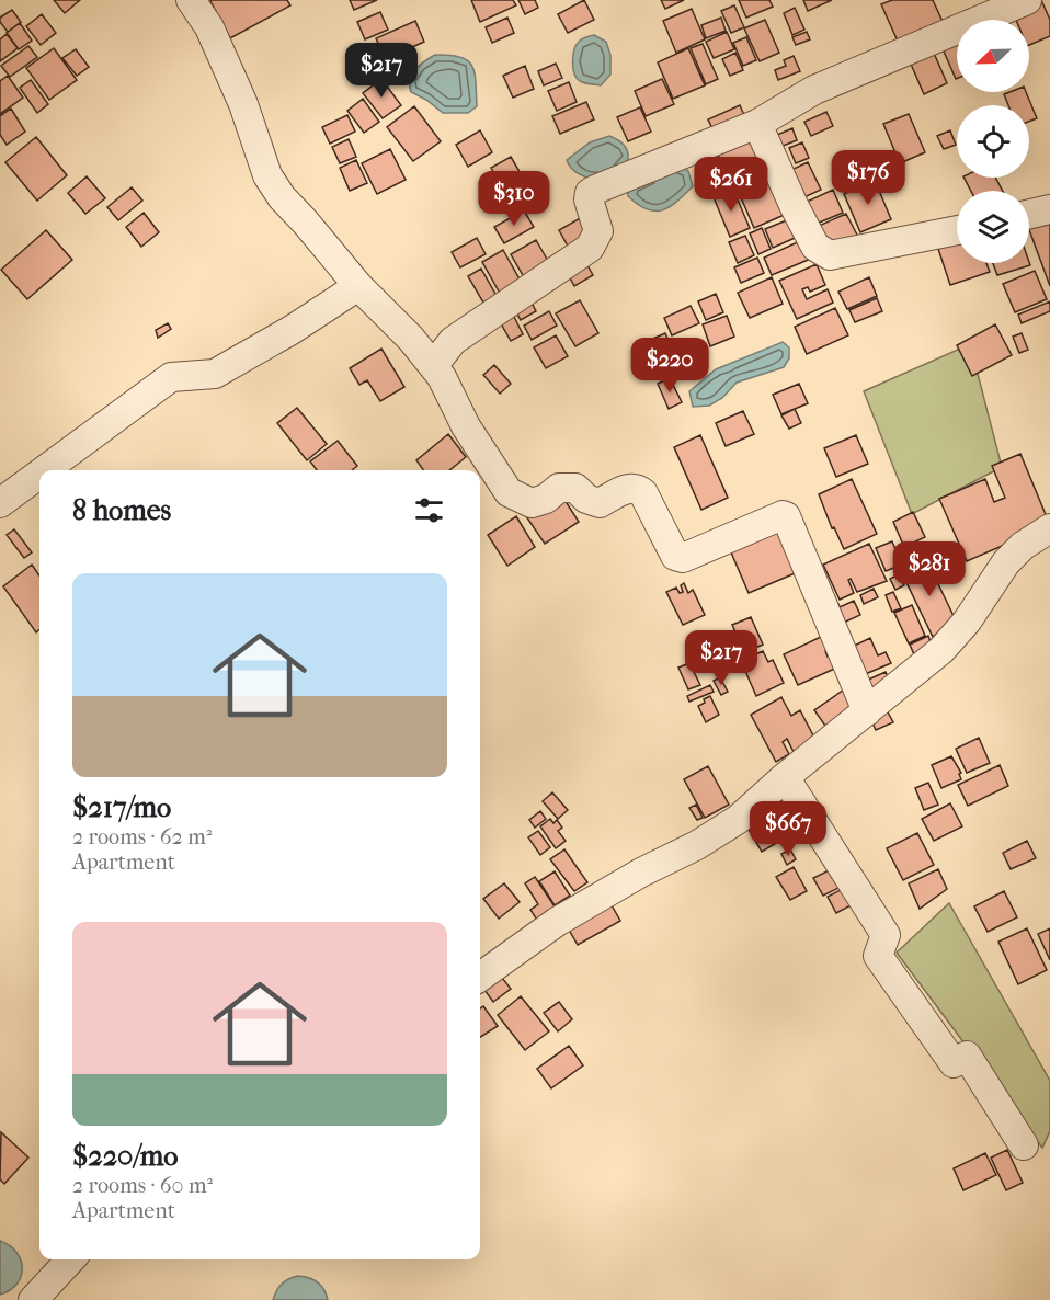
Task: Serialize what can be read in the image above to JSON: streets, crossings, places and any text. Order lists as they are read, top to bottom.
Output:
{
  "north": "bottom left",
  "page": {
    "price": [
      "$217",
      "$176",
      "$261",
      "$310",
      "$220",
      "$281",
      "$217",
      "$667"
    ],
    "heading": "8 homes",
    "list": [
      {
        "name": "$217/mo",
        "note": "2 rooms · 62 m² · Apartment"
      },
      {
        "name": "$220/mo",
        "note": "2 rooms · 60 m² · Apartment"
      }
    ]
  }
}
